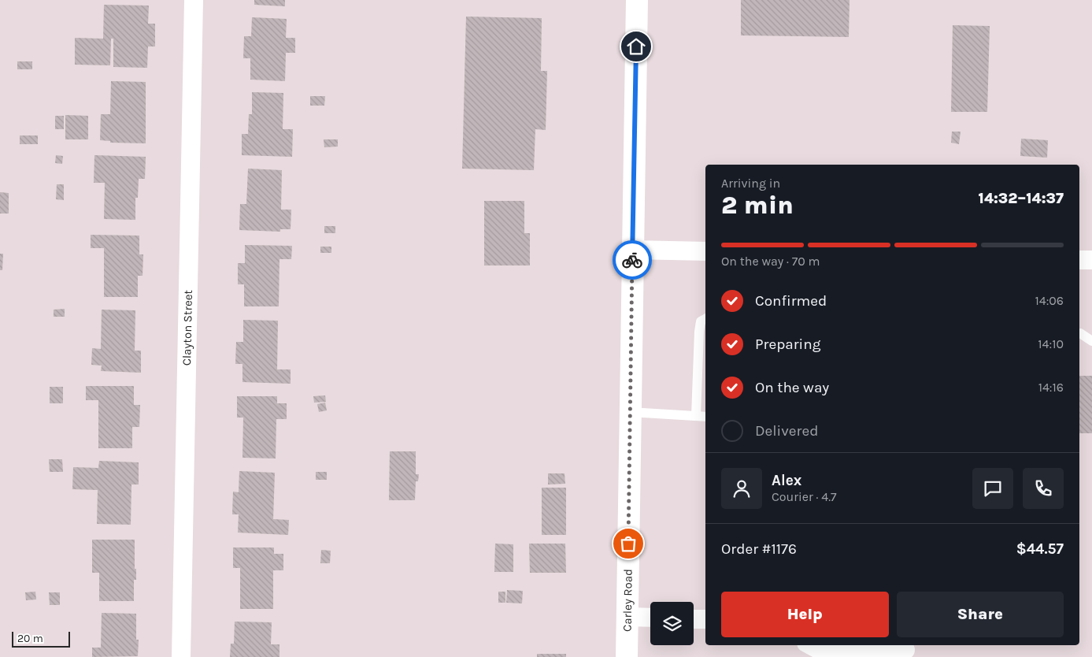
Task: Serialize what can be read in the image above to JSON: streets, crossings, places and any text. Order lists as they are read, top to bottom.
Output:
{
  "streets": {
    "street": ["Clayton Street", "Carley Road"]
  },
  "scale_bar": "20 m",
  "page": {
    "heading": ["2 min", "Arriving in", "14:32–14:37"],
    "panel": [
      "Alex",
      "Courier · 4.7",
      "Order #1176",
      "$44.57"
    ],
    "bar": "On the way · 70 m",
    "list": [
      ["Confirmed", "14:06"],
      ["Preparing", "14:10"],
      ["On the way", "14:16"],
      "Delivered"
    ],
    "buttons": ["Help", "Share"],
    "scale": "20 m"
  }
}
